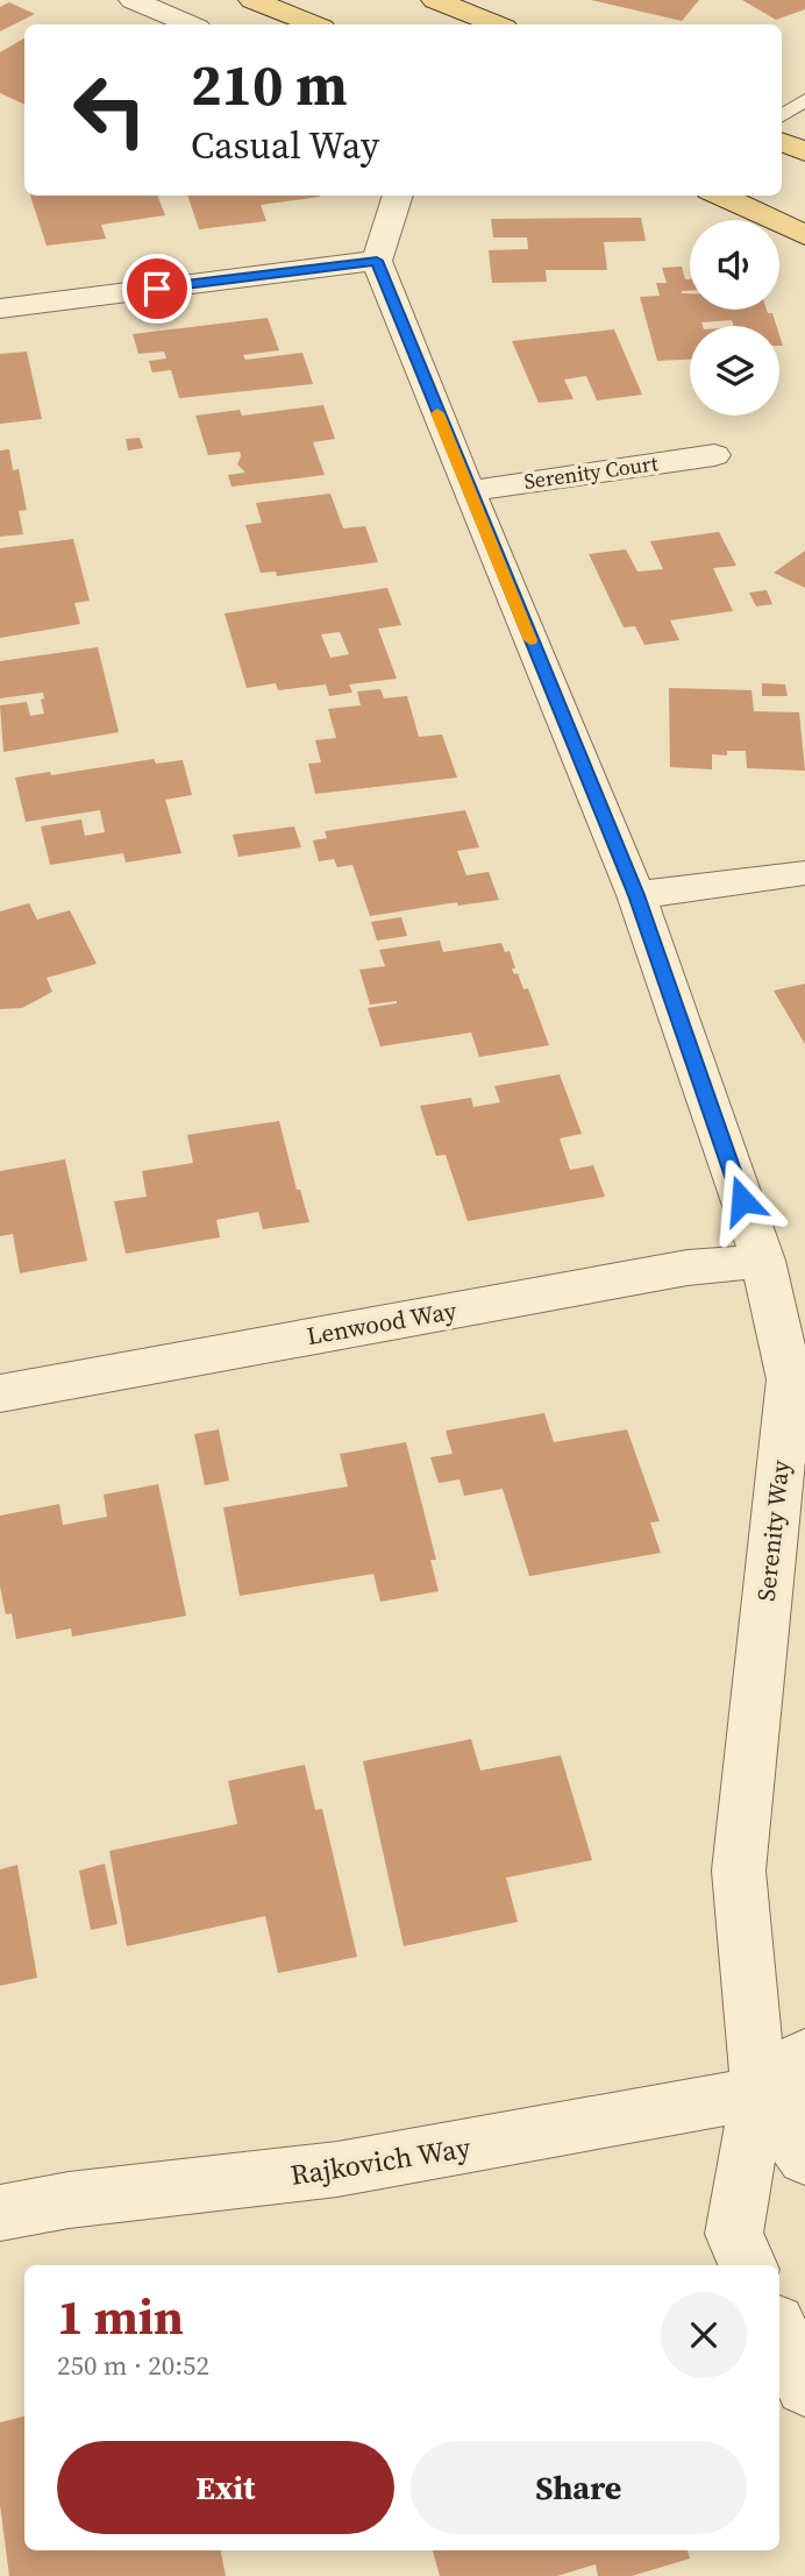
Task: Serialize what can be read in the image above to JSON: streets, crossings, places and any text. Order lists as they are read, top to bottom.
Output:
{
  "streets": {
    "street": [
      "Serenity Court",
      "Lenwood Way",
      "Serenity Way",
      "Rajkovich Way"
    ]
  },
  "crossings": [
    ["Serenity Court", "Serenity Way"],
    ["Lenwood Way", "Serenity Way"],
    ["Serenity Way", "Rajkovich Way"]
  ],
  "page": {
    "turn": ["210 m", "Casual Way"],
    "heading": ["1 min", "250 m · 20:52"],
    "buttons": ["Exit", "Share"]
  }
}
